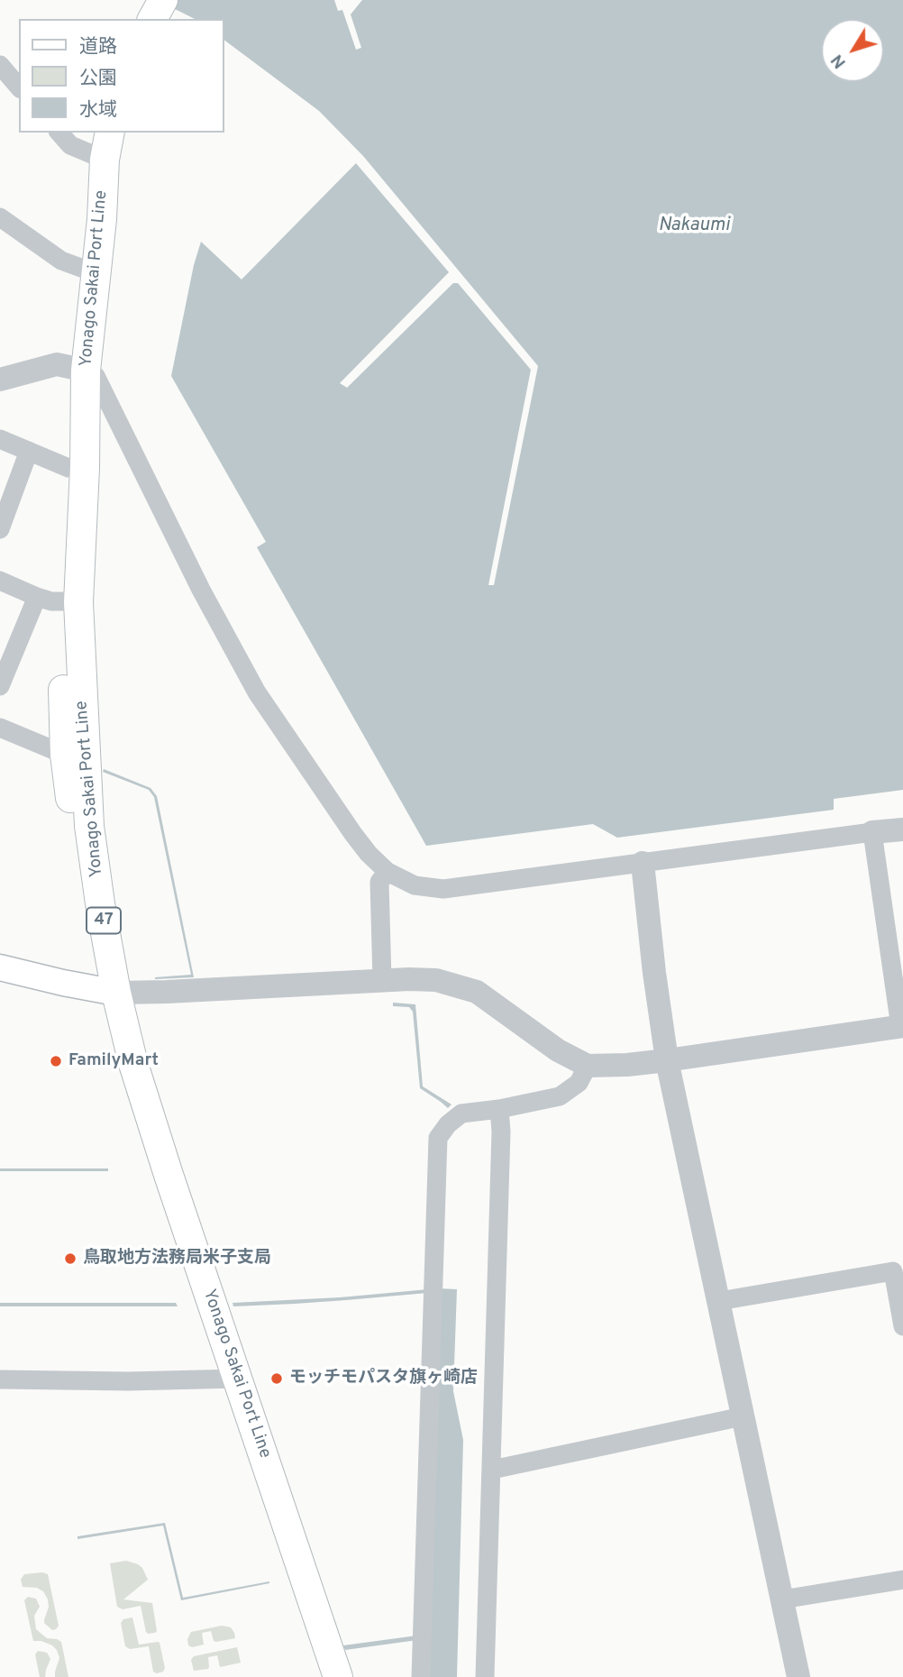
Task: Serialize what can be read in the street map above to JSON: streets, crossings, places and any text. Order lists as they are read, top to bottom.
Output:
{
  "streets": {
    "main road": ["Yonago Sakai Port Line", "47"]
  },
  "water": ["Nakaumi"],
  "places": ["FamilyMart", "鳥取地方法務局米子支局", "モッチモパスタ旗ヶ崎店"],
  "legend": ["道路", "公園", "水域"],
  "north": "bottom left"
}
